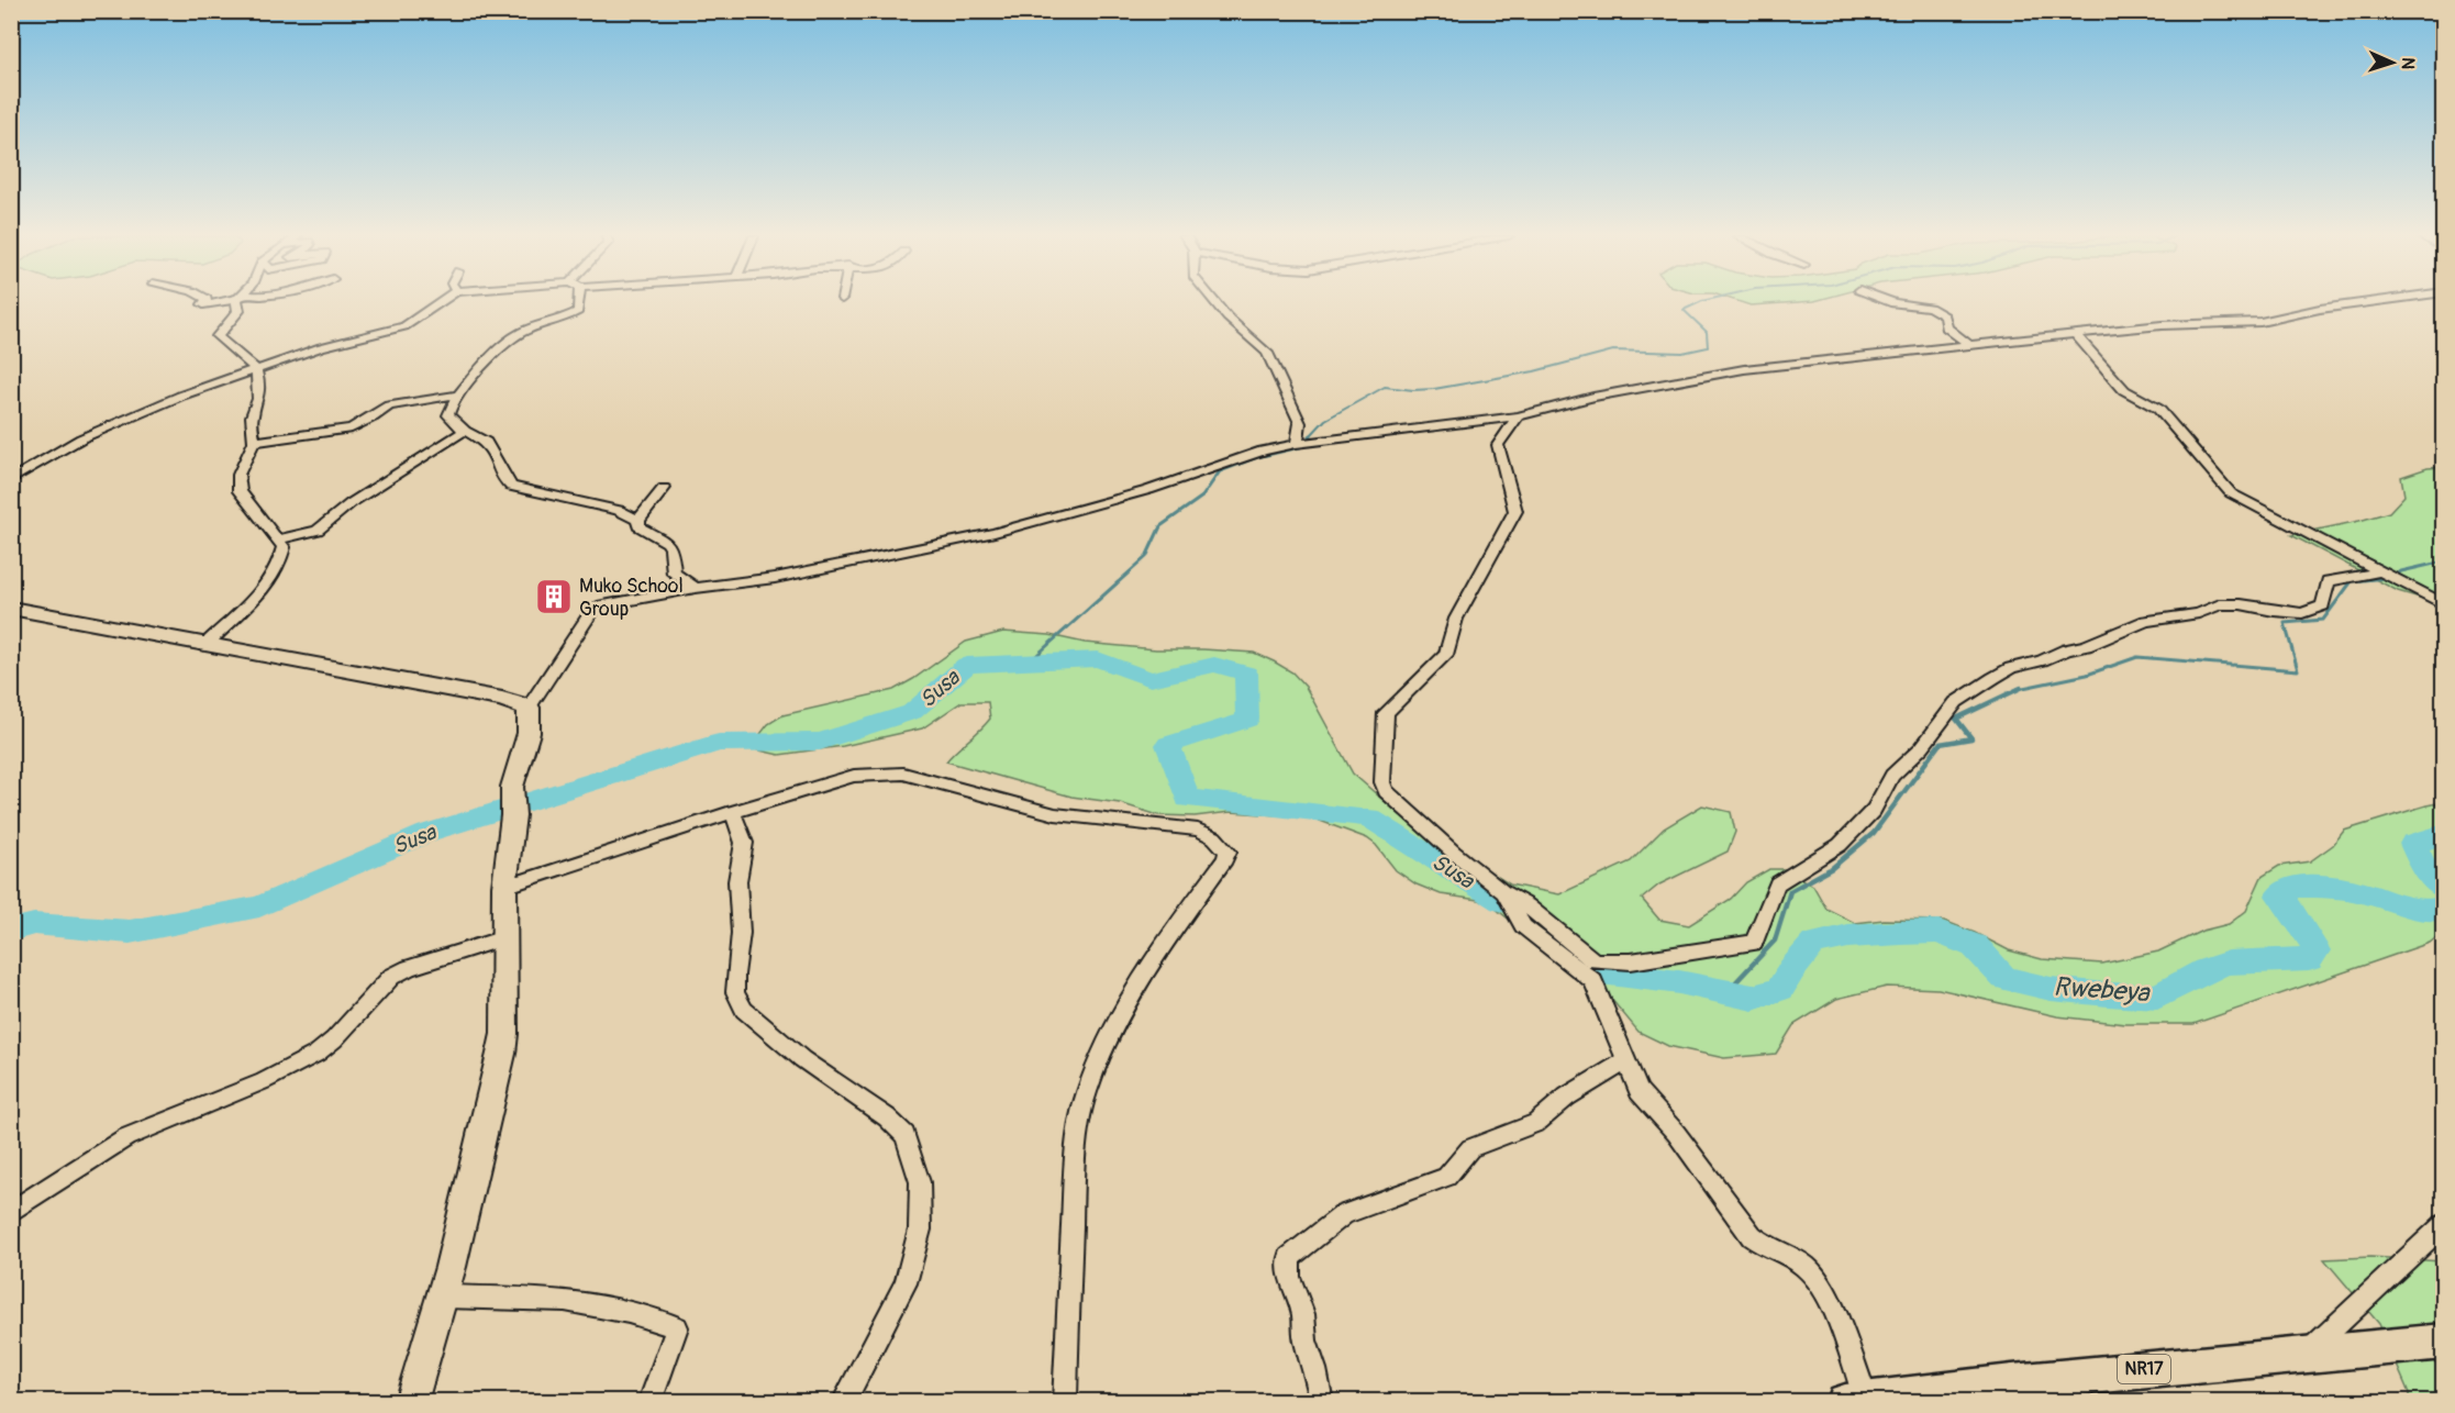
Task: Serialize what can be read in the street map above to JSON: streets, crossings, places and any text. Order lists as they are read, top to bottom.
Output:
{
  "streets": {
    "main road": ["NR17"]
  },
  "water": ["Susa", "Rwebeya"],
  "places": {
    "building": ["Muko School Group"]
  },
  "north": "right"
}
